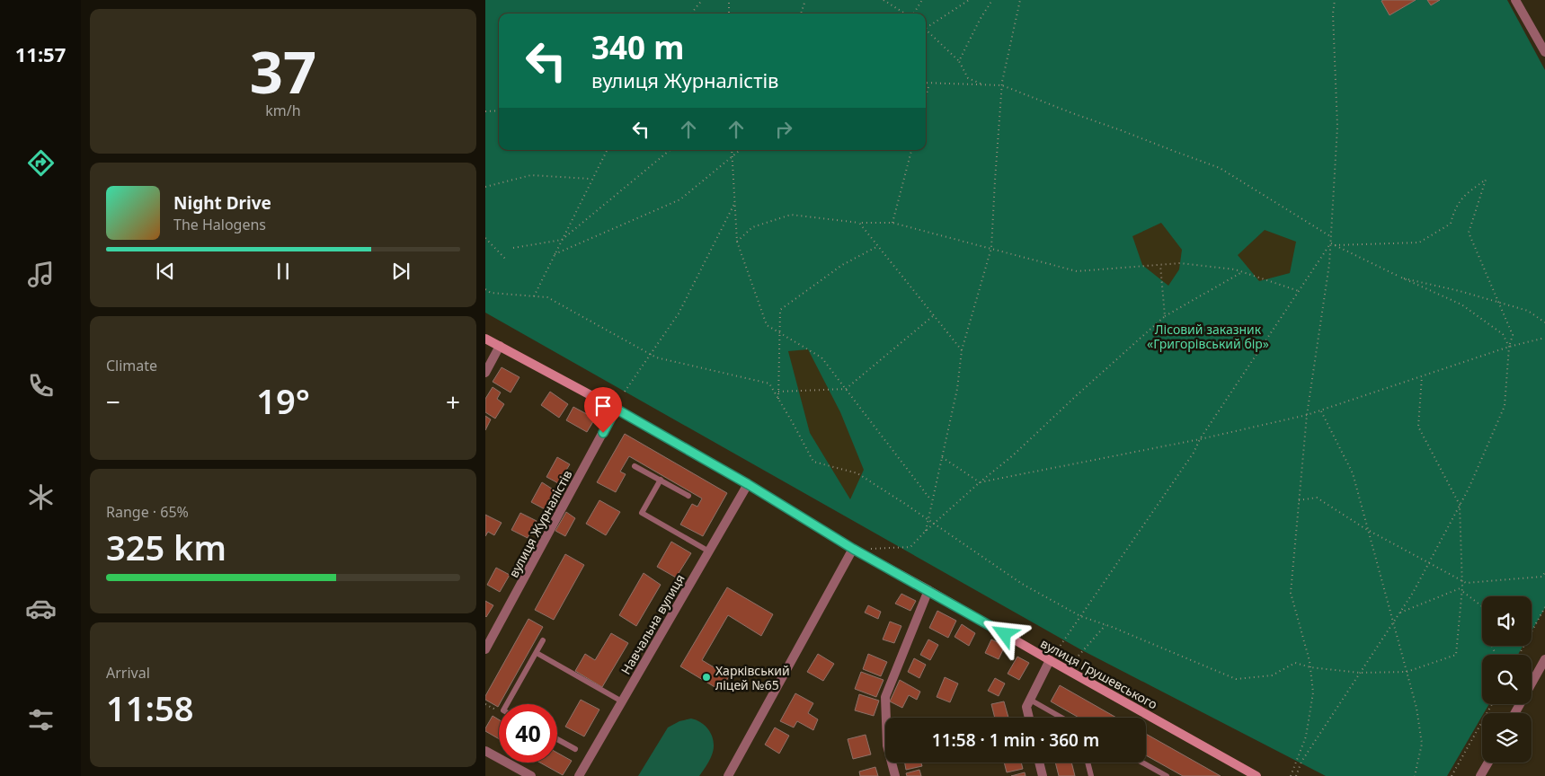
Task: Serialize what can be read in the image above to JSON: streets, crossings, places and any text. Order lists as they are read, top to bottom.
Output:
{
  "streets": {
    "street": ["вулиця Журналістів", "Навчальна вулиця", "вулиця Грушевського"]
  },
  "crossings": [
    ["вулиця Журналістів", "вулиця Грушевського"],
    ["Навчальна вулиця", "вулиця Грушевського"]
  ],
  "parks": ["Лісовий заказник «Григорівський бір»"],
  "places": ["Харківський ліцей №65"],
  "page": {
    "tabs": "11:57",
    "tile": [
      ["37", "km/h"],
      "Climate",
      ["Range · 65%", "325 km"],
      ["Arrival", "11:58"]
    ],
    "turn": ["340 m", "вулиця Журналістів"],
    "song": ["Night Drive", "The Halogens"],
    "heat": ["−", "19°", "+"],
    "limit": "40",
    "trip": "11:58 · 1 min · 360 m"
  }
}
